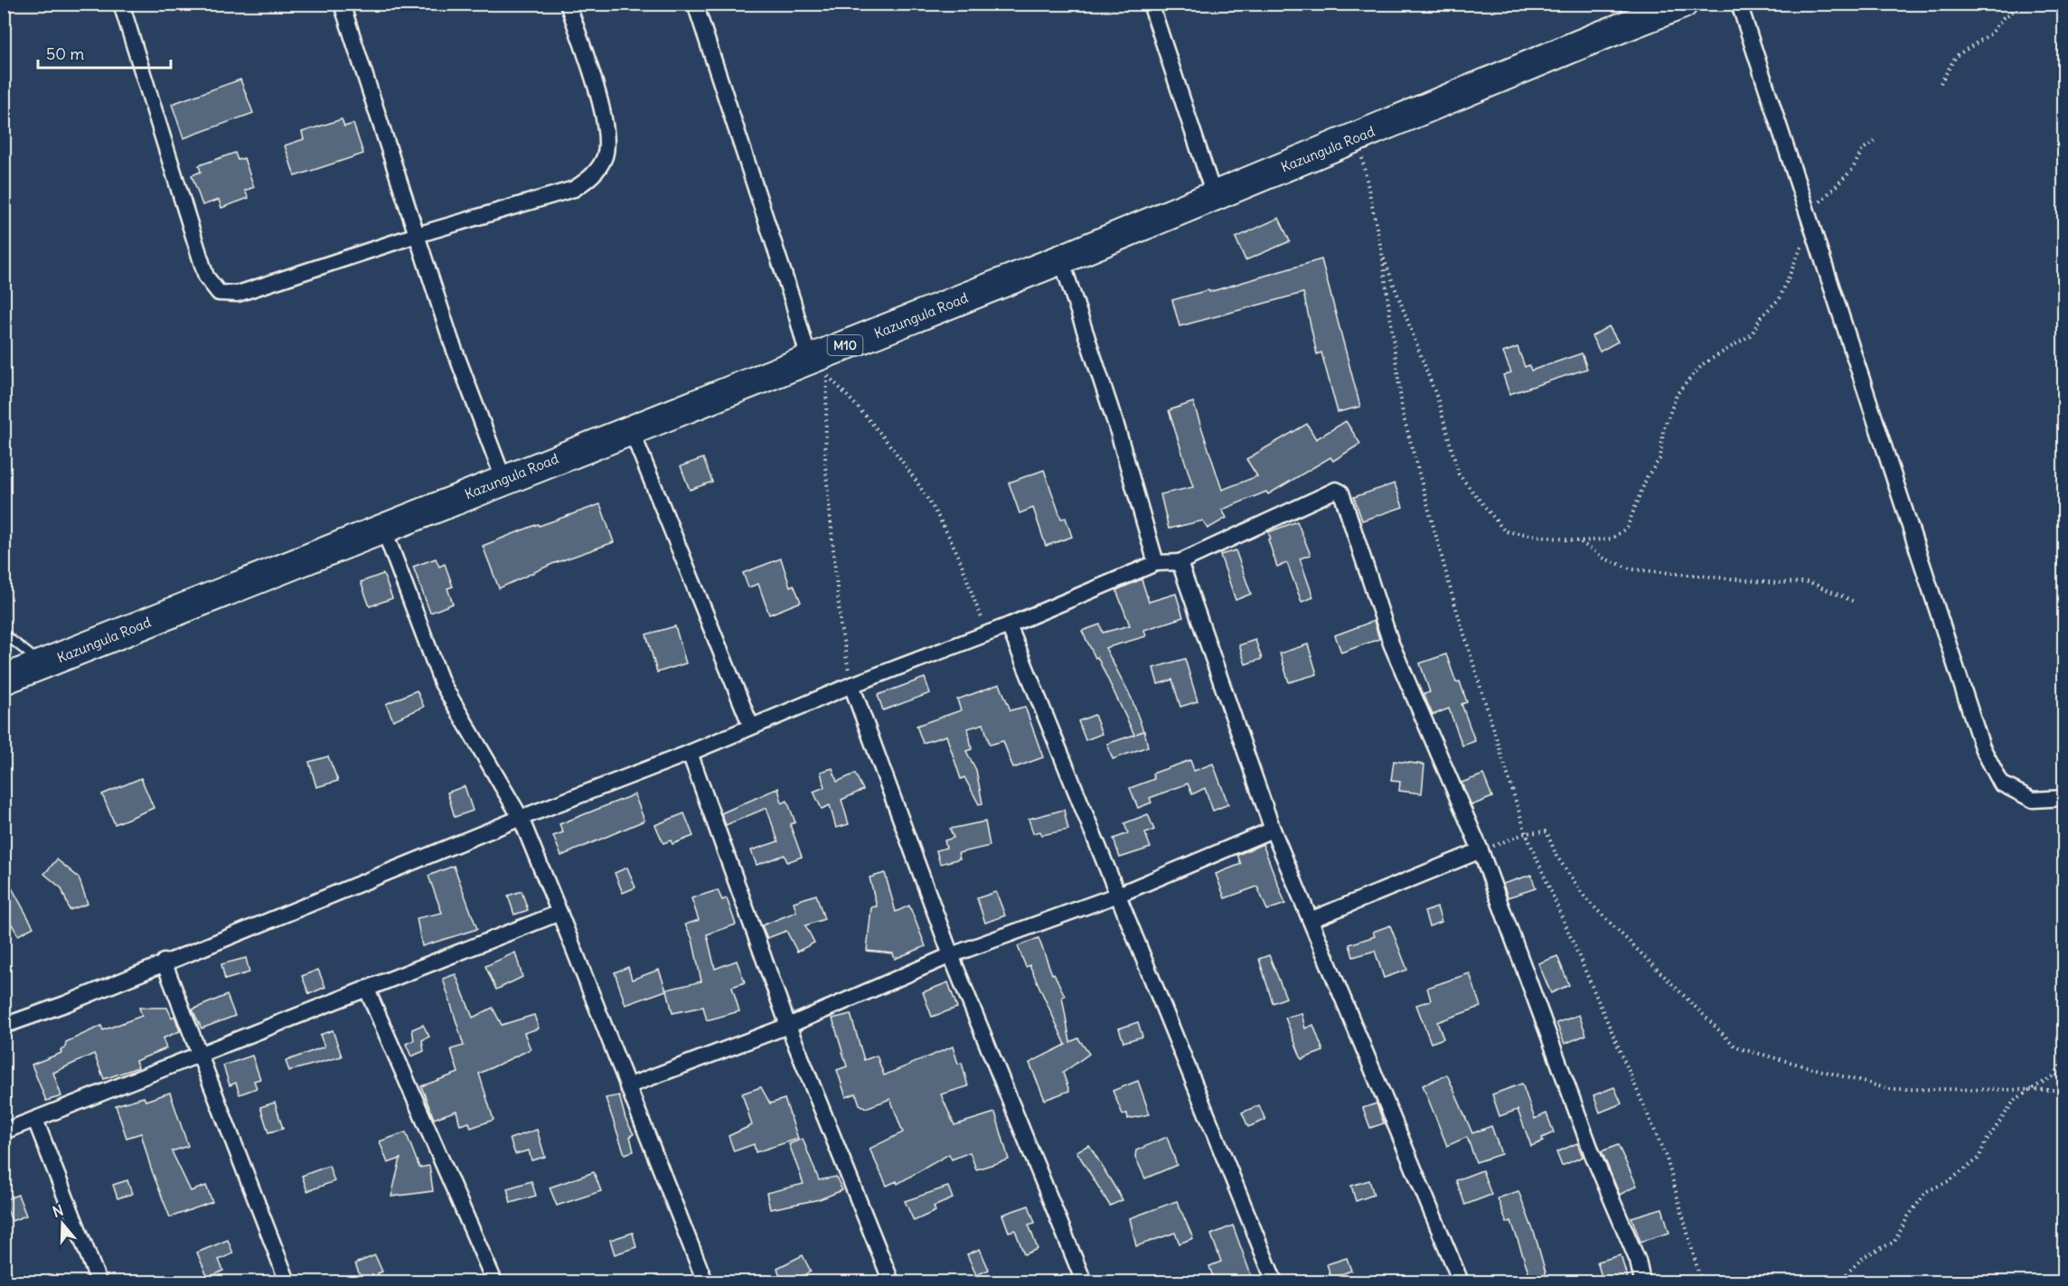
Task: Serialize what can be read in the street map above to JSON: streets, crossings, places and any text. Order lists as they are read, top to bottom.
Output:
{
  "streets": {
    "highway": ["Kazungula Road", "M10"]
  },
  "scale_bar": "50 m",
  "north": "top"
}
